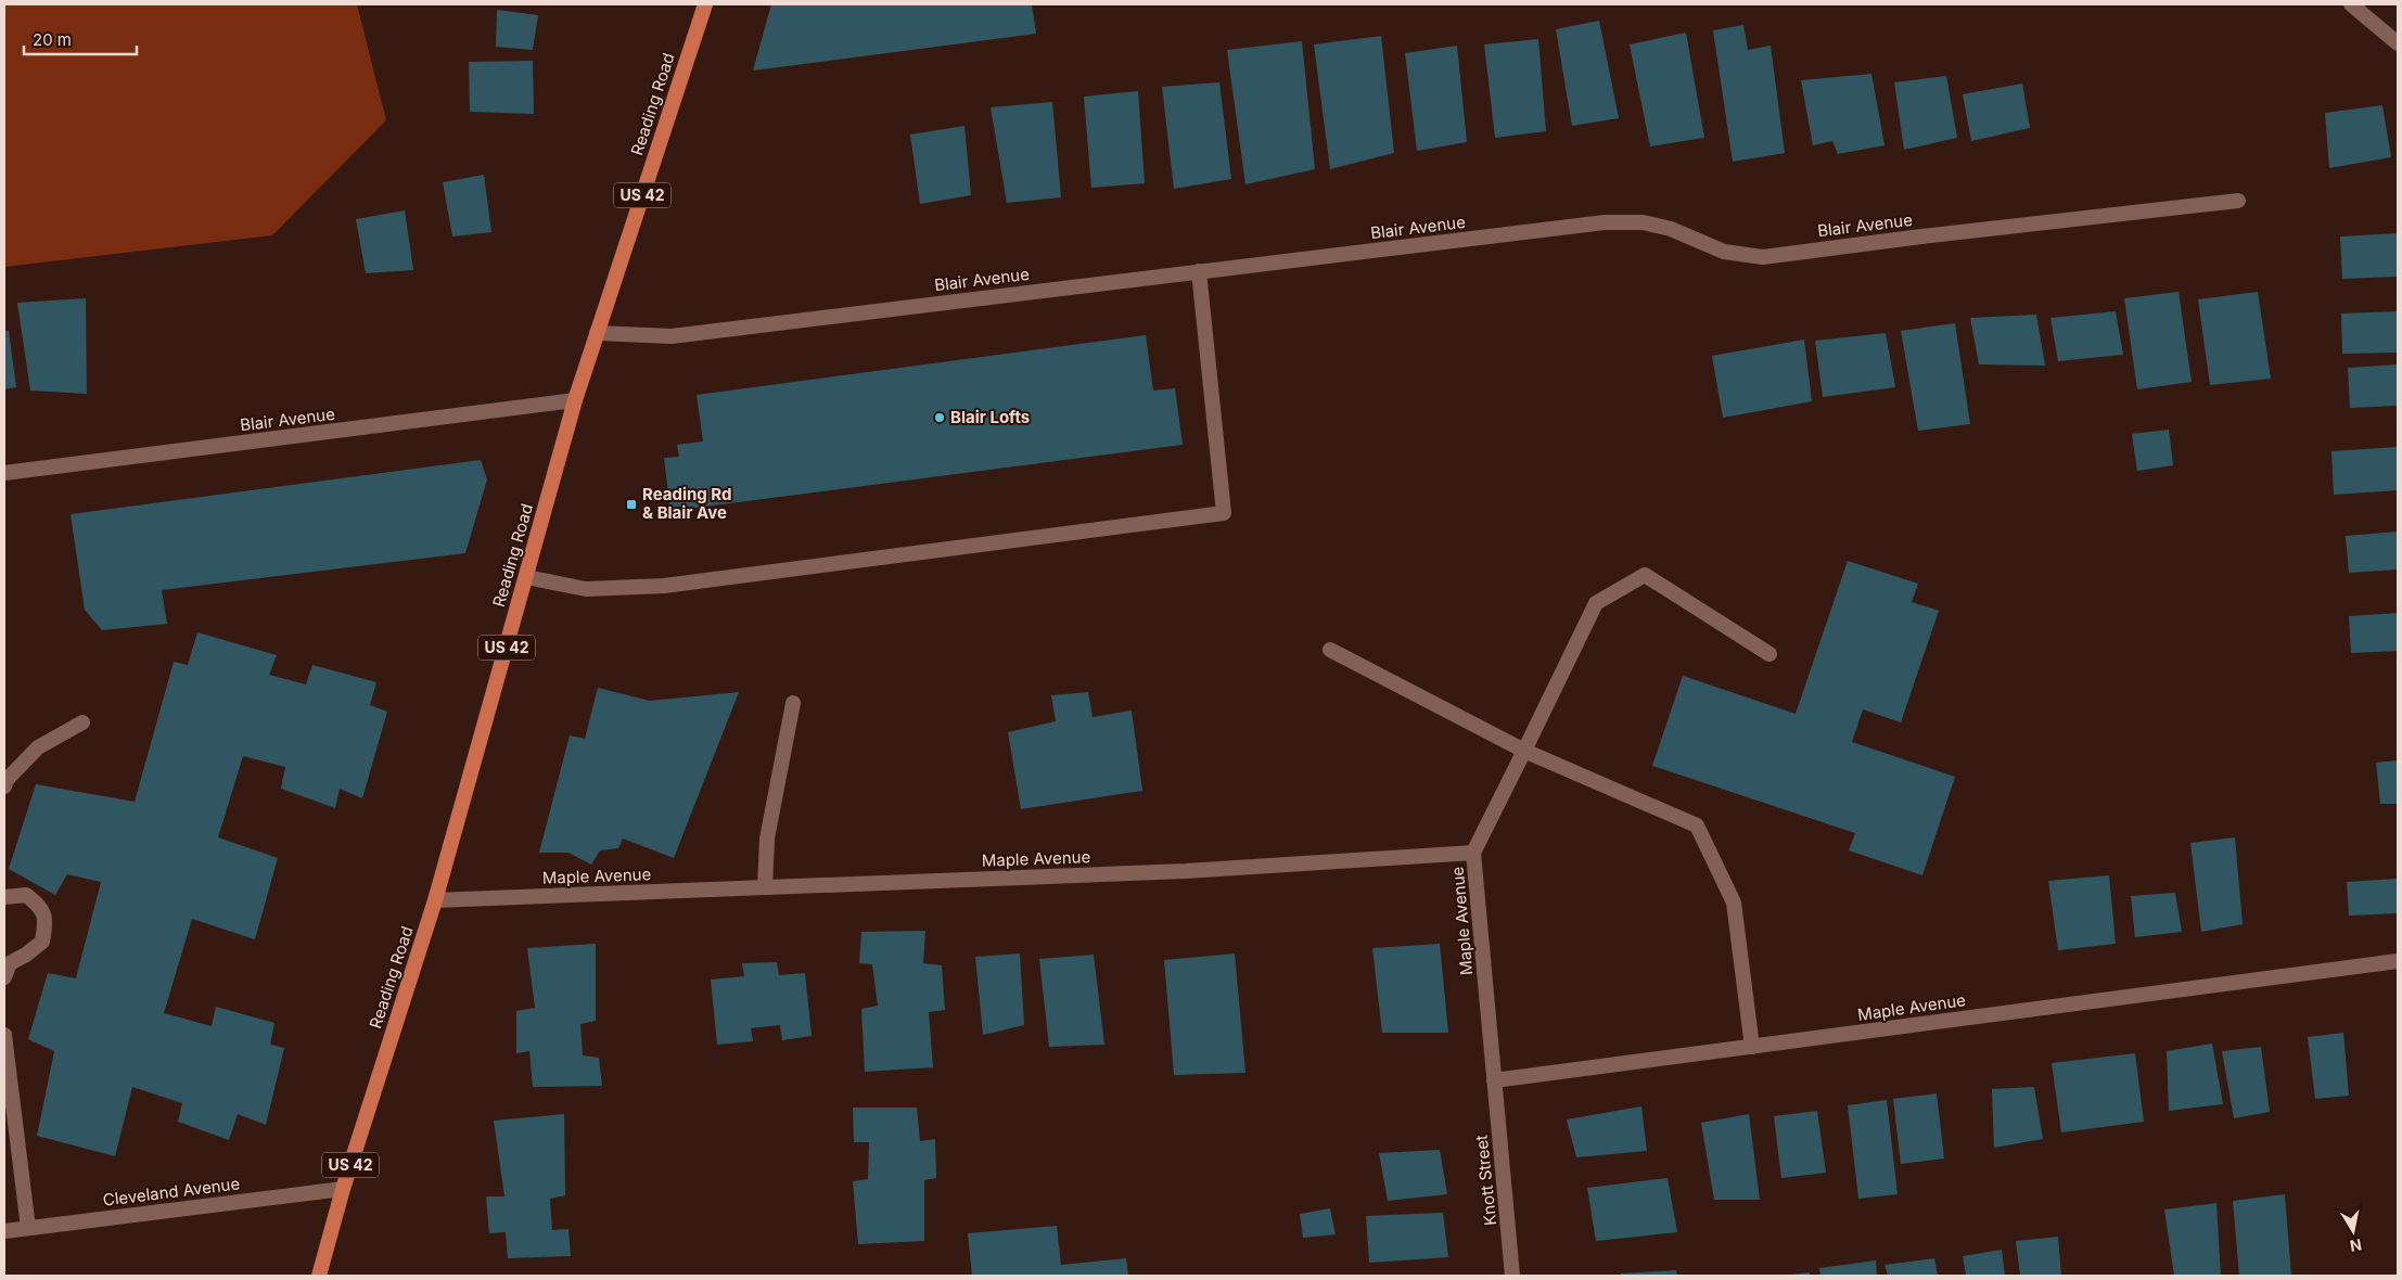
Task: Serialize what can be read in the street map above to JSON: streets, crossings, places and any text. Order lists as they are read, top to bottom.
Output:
{
  "streets": {
    "main road": ["Reading Road", "US 42"],
    "street": [
      "Blair Avenue",
      "Maple Avenue",
      "Knott Street",
      "Cleveland Avenue"
    ]
  },
  "crossings": [
    ["Reading Road", "Blair Avenue"],
    ["Reading Road", "Maple Avenue"],
    ["Reading Road", "Cleveland Avenue"],
    ["Maple Avenue", "Knott Street"]
  ],
  "places": {
    "other": ["Blair Lofts"],
    "transit": ["Reading Rd & Blair Ave"]
  },
  "scale_bar": "20 m",
  "north": "bottom"
}
